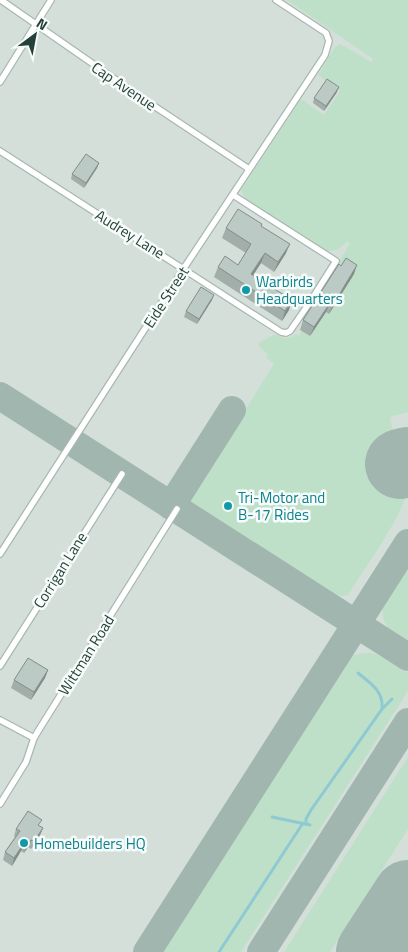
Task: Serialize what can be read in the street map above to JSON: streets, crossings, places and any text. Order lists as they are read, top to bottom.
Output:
{
  "streets": {
    "lane": [
      "Cap Avenue",
      "Audrey Lane",
      "Eide Street",
      "Corrigan Lane",
      "Wittman Road"
    ]
  },
  "crossings": [
    ["Cap Avenue", "Eide Street"],
    ["Audrey Lane", "Eide Street"]
  ],
  "places": ["Warbirds Headquarters", "Tri-Motor and B-17 Rides", "Homebuilders HQ"],
  "north": "top right"
}
